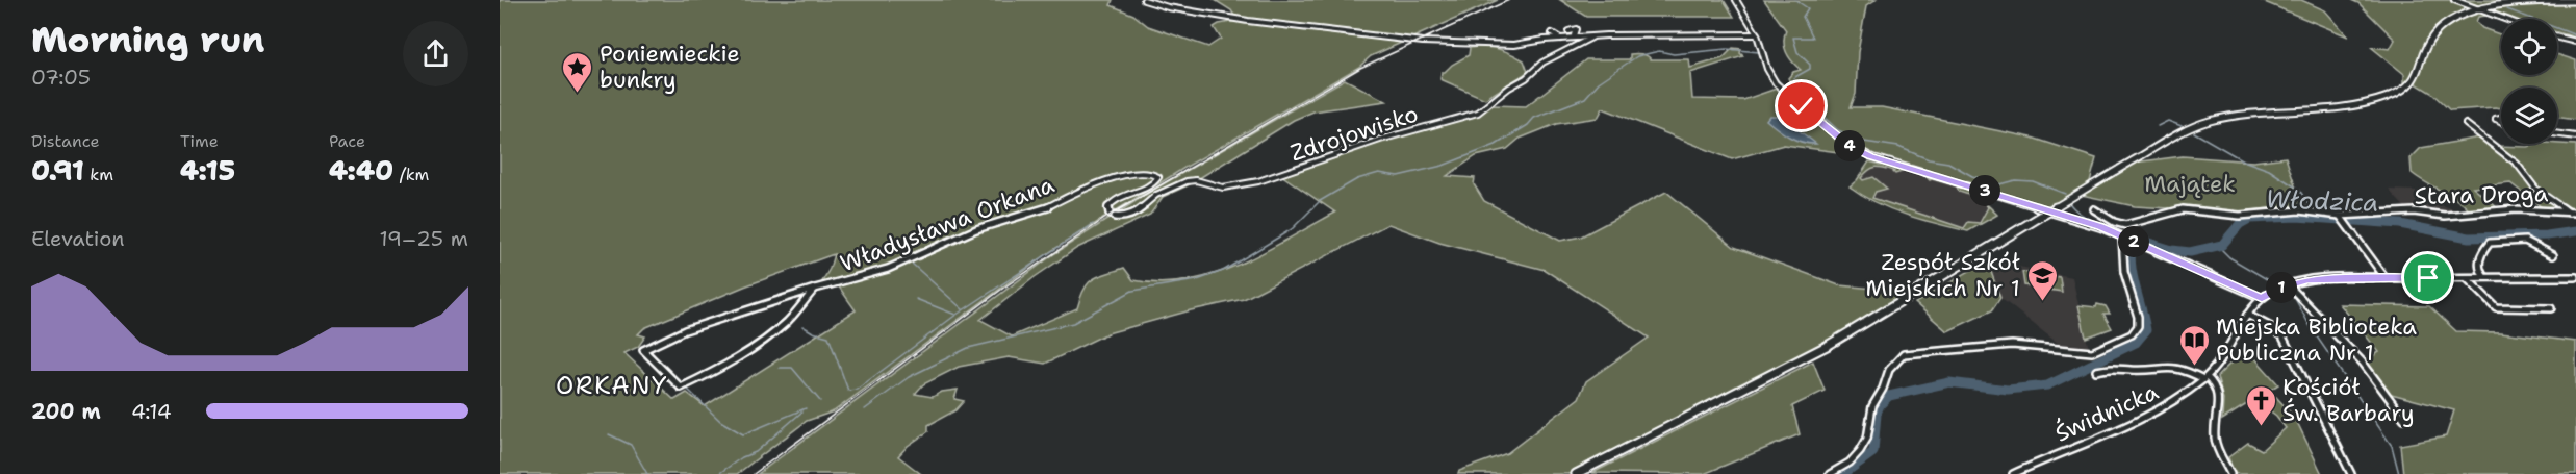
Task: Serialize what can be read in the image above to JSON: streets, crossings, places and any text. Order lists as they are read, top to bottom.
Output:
{
  "streets": {
    "street": [
      "Zdrojowisko",
      "Stara Droga",
      "Władysława Orkana",
      "Świdnicka"
    ]
  },
  "crossings": [
    ["Zdrojowisko", "Władysława Orkana"]
  ],
  "districts": ["ORKANY"],
  "water": ["Włodzica"],
  "parks": ["Majątek"],
  "places": {
    "place": ["Poniemieckie bunkry"],
    "school or university": ["Zespół Szkół Miejskich Nr 1"],
    "library": ["Miejska Biblioteka Publiczna Nr 1"],
    "church": ["Kościół Św. Barbary"]
  },
  "page": {
    "heading": ["Morning run", "07:05"],
    "stats": [
      ["Distance", "0.91 km"],
      ["Time", "4:15"],
      ["Pace", "4:40 /km"]
    ],
    "pins": [
      "4",
      "3",
      "2",
      "1"
    ],
    "chart": ["Elevation", "19–25 m"],
    "list": [
      {
        "name": "200 m",
        "note": "4:14"
      }
    ]
  }
}
